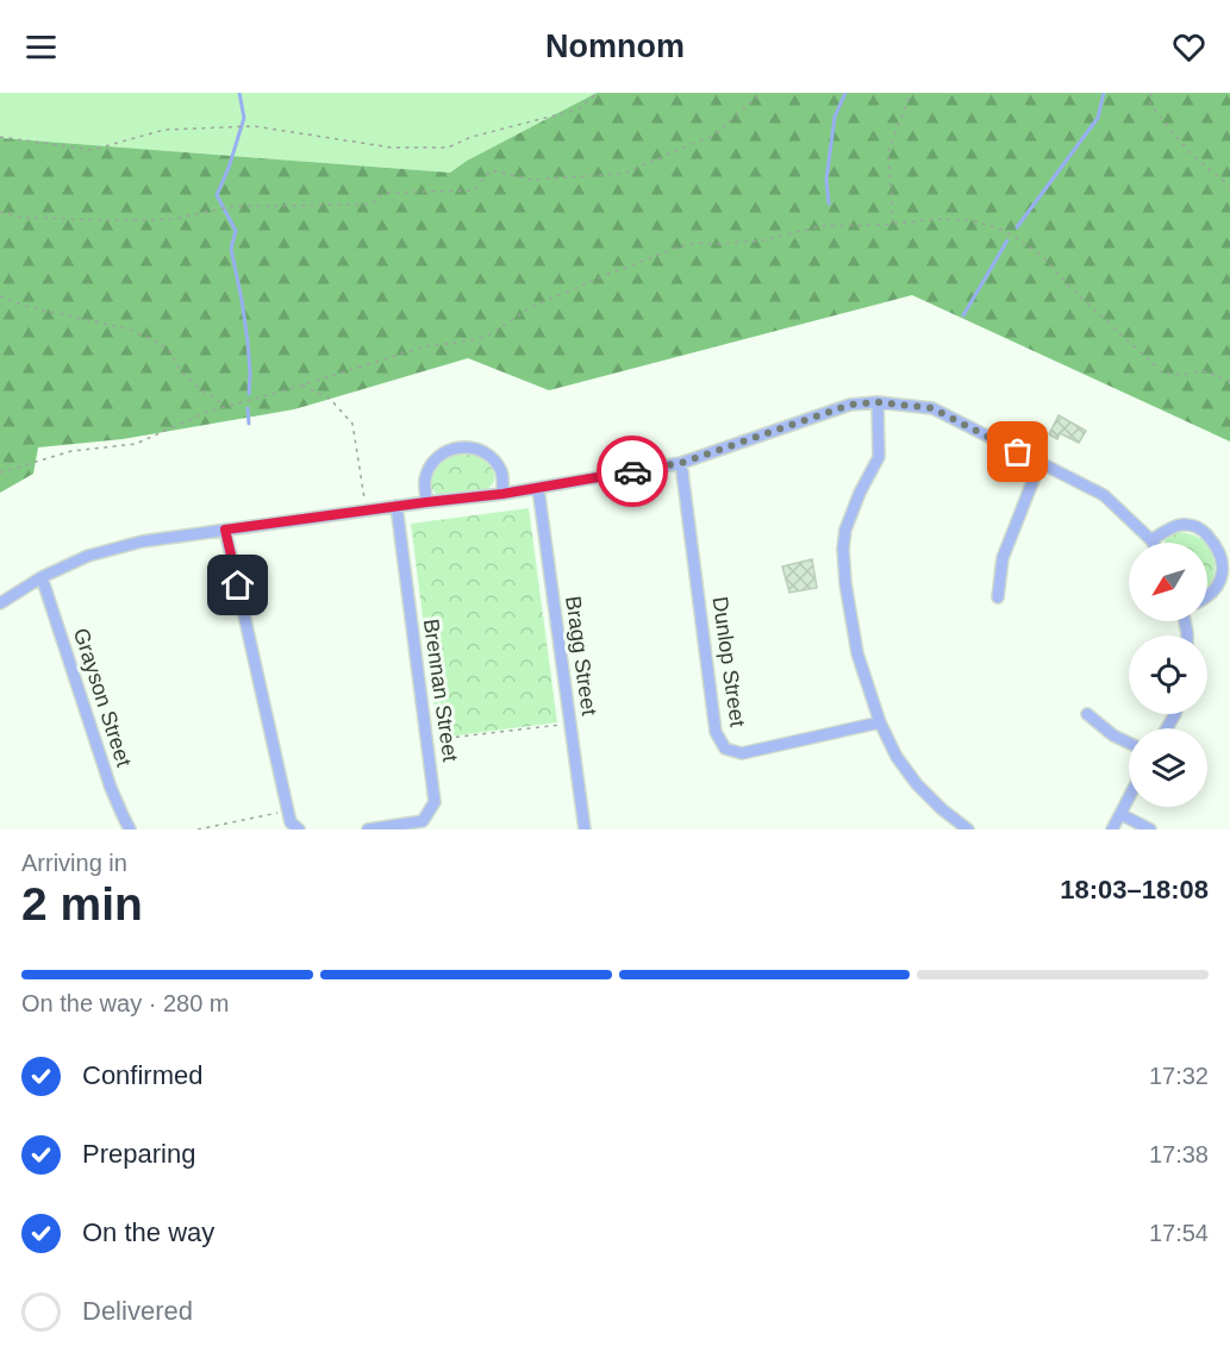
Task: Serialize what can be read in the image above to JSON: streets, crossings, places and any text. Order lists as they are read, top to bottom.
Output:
{
  "streets": {
    "street": [
      "Bragg Street",
      "Dunlop Street",
      "Brennan Street",
      "Grayson Street"
    ]
  },
  "north": "bottom left",
  "page": {
    "header": "Nomnom",
    "heading": ["2 min", "Arriving in", "18:03–18:08"],
    "bar": "On the way · 280 m",
    "list": [
      ["Confirmed", "17:32"],
      ["Preparing", "17:38"],
      ["On the way", "17:54"],
      "Delivered"
    ]
  }
}
